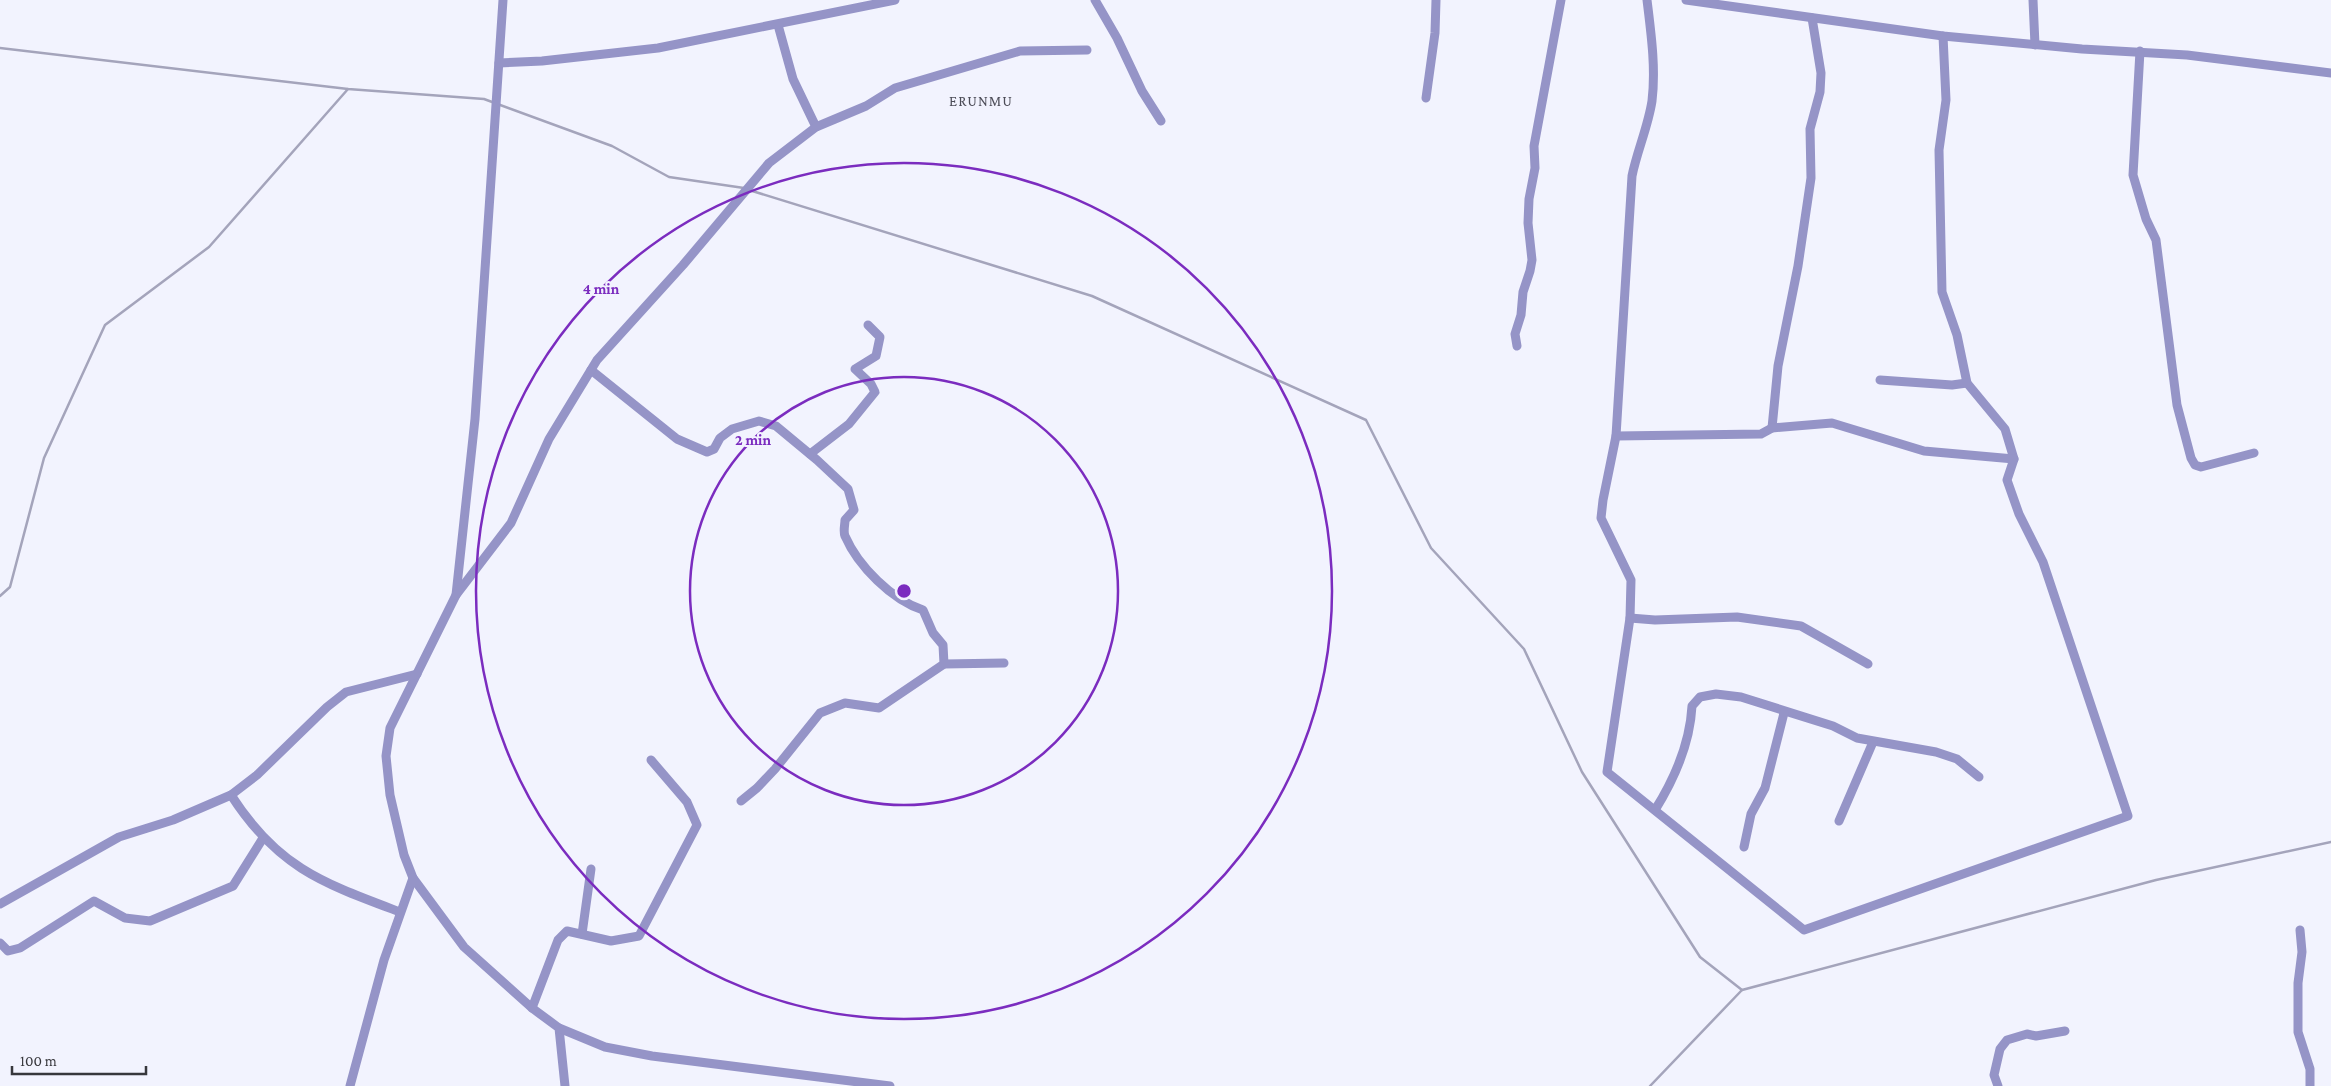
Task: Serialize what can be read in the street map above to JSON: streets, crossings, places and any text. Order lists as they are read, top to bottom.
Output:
{
  "districts": ["ERUNMU"],
  "scale_bar": "100 m",
  "rings": ["4 min", "2 min"]
}
